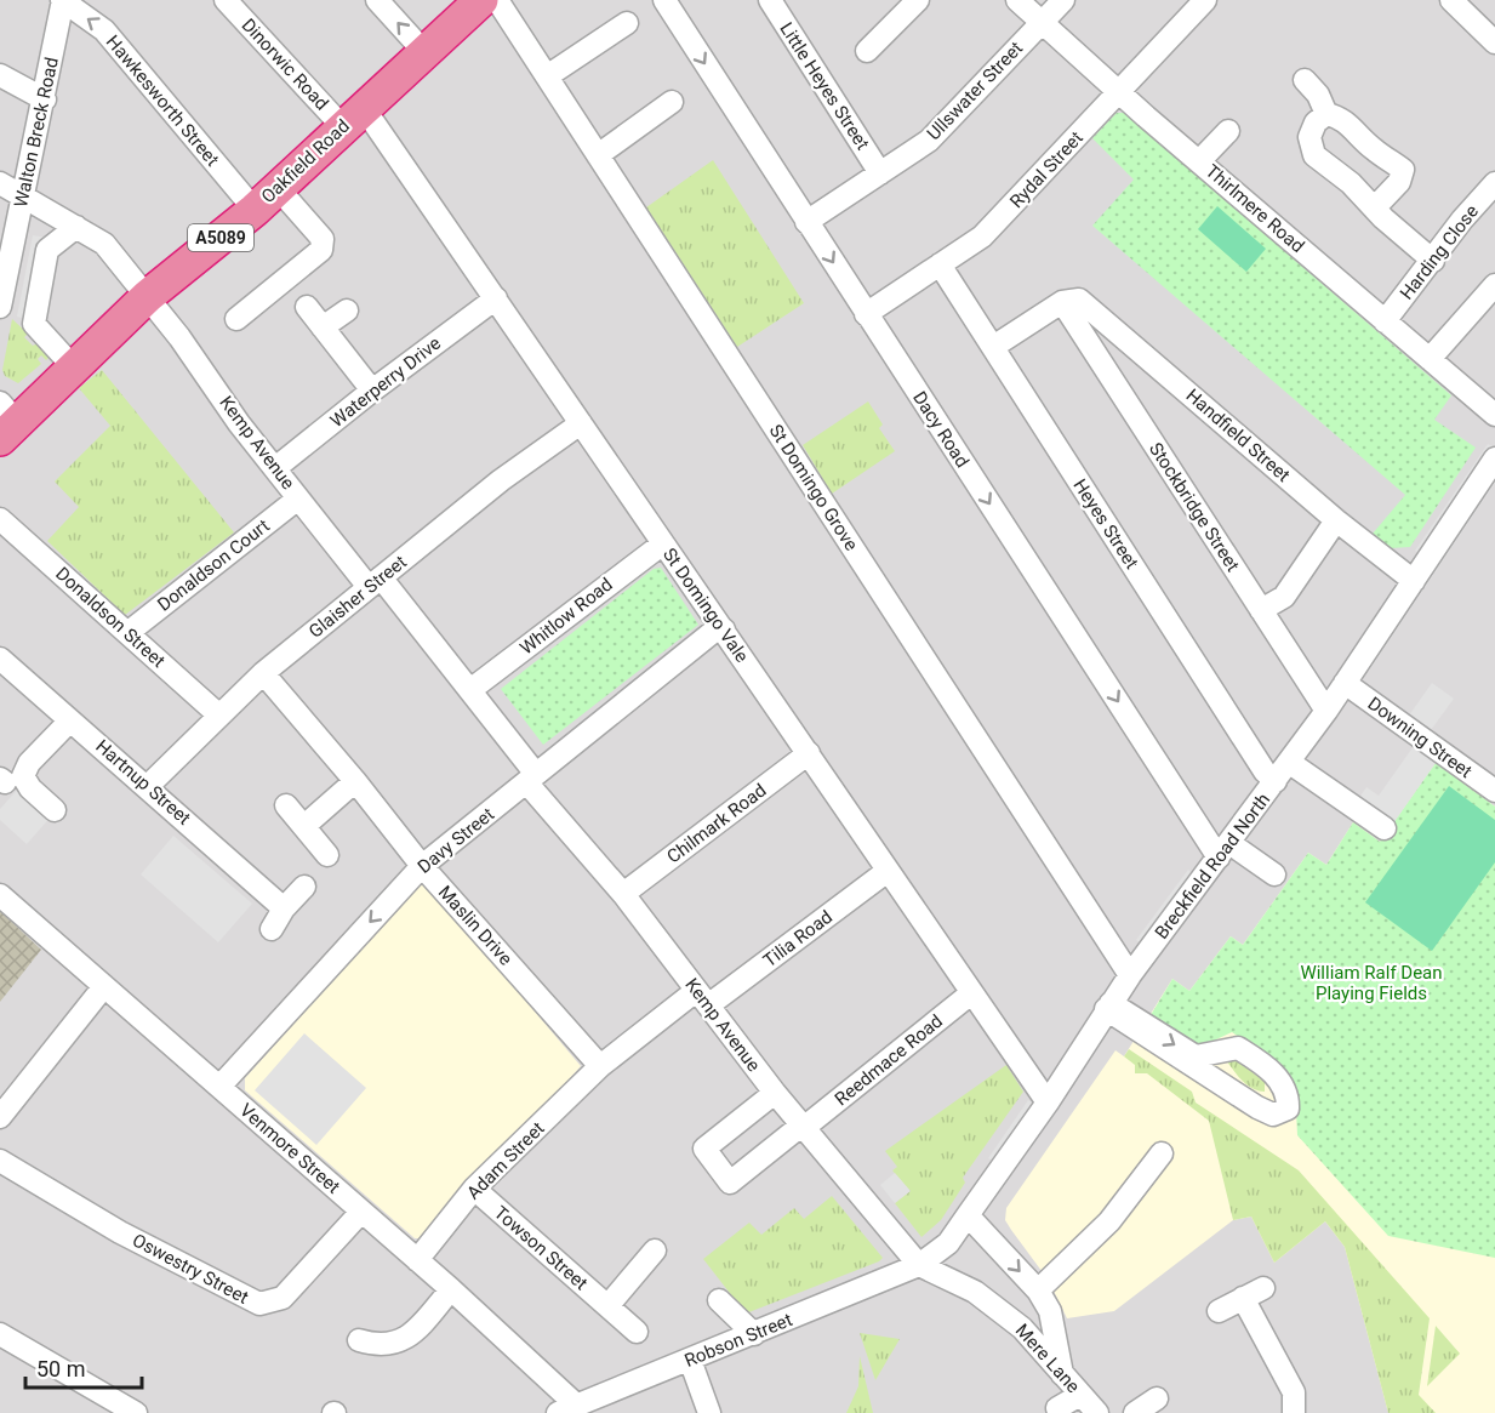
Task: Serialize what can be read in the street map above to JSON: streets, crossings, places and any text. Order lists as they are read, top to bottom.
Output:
{
  "streets": {
    "highway": ["Oakfield Road", "A5089"],
    "street": [
      "Dinorwic Road",
      "Little Heyes Street",
      "Ullswater Street",
      "Hawkesworth Street",
      "Walton Breck Road",
      "Rydal Street",
      "Thirlmere Road",
      "Harding Close",
      "Waterperry Drive",
      "Dacy Road",
      "Handfield Street",
      "Kemp Avenue",
      "St Domingo Grove",
      "Stockbridge Street",
      "Heyes Street",
      "Donaldson Court",
      "Glaisher Street",
      "St Domingo Vale",
      "Whitlow Road",
      "Donaldson Street",
      "Downing Street",
      "Hartnup Street",
      "Chilmark Road",
      "Davy Street",
      "Breckfield Road North",
      "Maslin Drive",
      "Tilia Road",
      "Reedmace Road",
      "Venmore Street",
      "Adam Street",
      "Towson Street",
      "Oswestry Street",
      "Robson Street",
      "Mere Lane"
    ]
  },
  "crossings": [
    ["Dinorwic Road", "Oakfield Road"],
    ["Dinorwic Road", "St Domingo Vale"],
    ["Little Heyes Street", "Ullswater Street"],
    ["Ullswater Street", "Thirlmere Road"],
    ["Ullswater Street", "Dacy Road"],
    ["Hawkesworth Street", "Walton Breck Road"],
    ["Hawkesworth Street", "Oakfield Road"],
    ["Walton Breck Road", "Kemp Avenue"],
    ["Oakfield Road", "Kemp Avenue"],
    ["Oakfield Road", "St Domingo Vale"],
    ["Rydal Street", "Thirlmere Road"],
    ["Rydal Street", "Dacy Road"],
    ["Rydal Street", "Heyes Street"],
    ["Thirlmere Road", "Harding Close"],
    ["Waterperry Drive", "Kemp Avenue"],
    ["Waterperry Drive", "St Domingo Vale"],
    ["Dacy Road", "Breckfield Road North"],
    ["Handfield Street", "Stockbridge Street"],
    ["Handfield Street", "Breckfield Road North"],
    ["Kemp Avenue", "Donaldson Court"],
    ["Kemp Avenue", "Glaisher Street"],
    ["Kemp Avenue", "Whitlow Road"],
    ["Kemp Avenue", "Chilmark Road"],
    ["Kemp Avenue", "Davy Street"],
    ["Kemp Avenue", "Breckfield Road North"],
    ["Kemp Avenue", "Tilia Road"],
    ["Kemp Avenue", "Reedmace Road"],
    ["Kemp Avenue", "Robson Street"],
    ["Kemp Avenue", "Mere Lane"],
    ["St Domingo Grove", "Breckfield Road North"],
    ["Stockbridge Street", "Breckfield Road North"],
    ["Heyes Street", "Breckfield Road North"],
    ["Donaldson Court", "Donaldson Street"],
    ["Glaisher Street", "St Domingo Vale"],
    ["Glaisher Street", "Donaldson Street"],
    ["Glaisher Street", "Hartnup Street"],
    ["Glaisher Street", "Maslin Drive"],
    ["St Domingo Vale", "Whitlow Road"],
    ["St Domingo Vale", "Chilmark Road"],
    ["St Domingo Vale", "Davy Street"],
    ["St Domingo Vale", "Breckfield Road North"],
    ["St Domingo Vale", "Tilia Road"],
    ["St Domingo Vale", "Reedmace Road"],
    ["Downing Street", "Breckfield Road North"],
    ["Davy Street", "Maslin Drive"],
    ["Davy Street", "Venmore Street"],
    ["Breckfield Road North", "Robson Street"],
    ["Breckfield Road North", "Mere Lane"],
    ["Maslin Drive", "Tilia Road"],
    ["Maslin Drive", "Adam Street"],
    ["Tilia Road", "Adam Street"],
    ["Venmore Street", "Adam Street"],
    ["Venmore Street", "Oswestry Street"],
    ["Venmore Street", "Robson Street"],
    ["Adam Street", "Towson Street"],
    ["Robson Street", "Mere Lane"]
  ],
  "one_way": ["Hawkesworth Street", "Dacy Road"],
  "parks": ["William Ralf Dean Playing Fields"],
  "scale_bar": "50 m"
}
